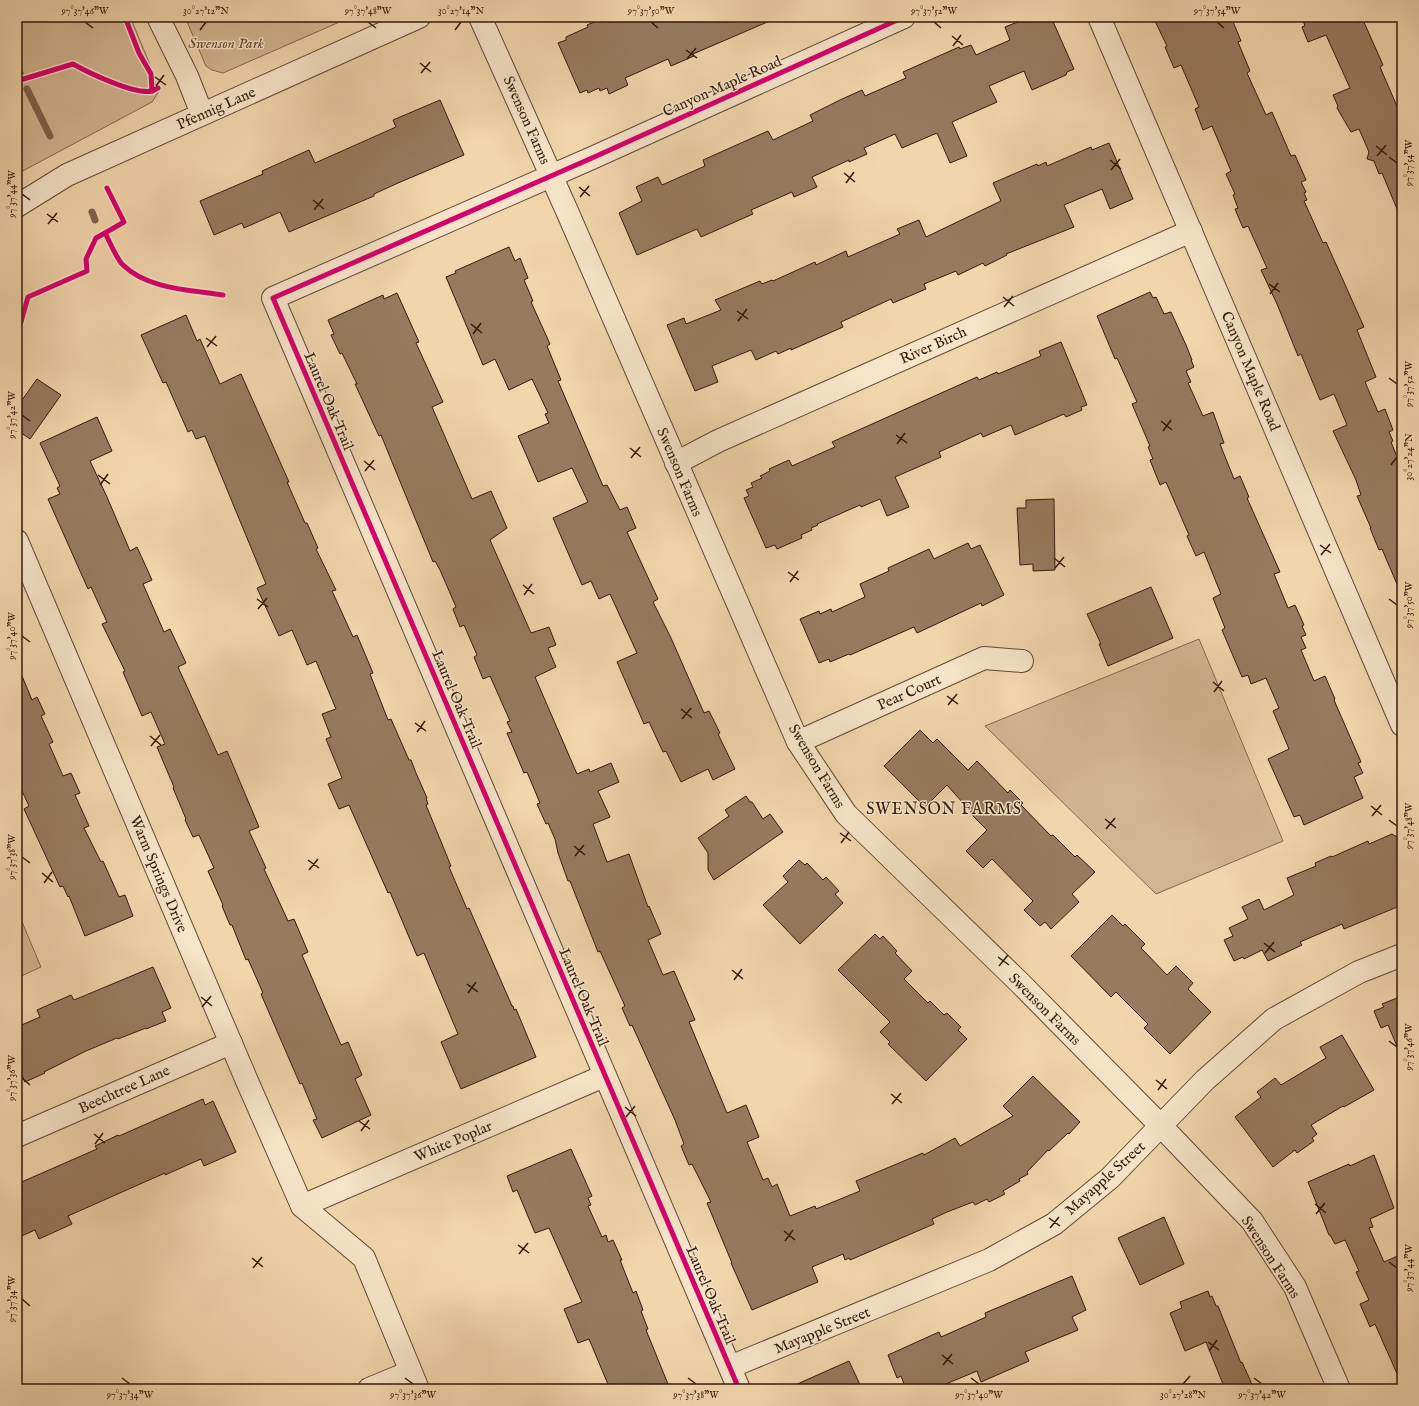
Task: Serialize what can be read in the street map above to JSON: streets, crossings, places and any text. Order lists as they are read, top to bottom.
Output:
{
  "streets": {
    "street": [
      "Canyon Maple Road",
      "Pfennig Lane",
      "Swenson Farms",
      "River Birch",
      "Laurel Oak Trail",
      "Pear Court",
      "Warm Springs Drive",
      "Beechtree Lane",
      "White Poplar",
      "Mayapple Street"
    ]
  },
  "crossings": [
    ["Canyon Maple Road", "Swenson Farms"],
    ["Canyon Maple Road", "River Birch"],
    ["Canyon Maple Road", "Laurel Oak Trail"],
    ["Swenson Farms", "River Birch"],
    ["Swenson Farms", "Laurel Oak Trail"],
    ["Swenson Farms", "Pear Court"],
    ["Swenson Farms", "Mayapple Street"],
    ["Laurel Oak Trail", "White Poplar"],
    ["Laurel Oak Trail", "Mayapple Street"],
    ["Warm Springs Drive", "Beechtree Lane"],
    ["Warm Springs Drive", "White Poplar"]
  ],
  "districts": ["SWENSON FARMS"],
  "parks": ["Swenson Park"],
  "coordinates": [
    "97°37'46\"W",
    "30°27'12\"N",
    "97°37'48\"W",
    "30°27'14\"N",
    "97°37'50\"W",
    "97°37'52\"W",
    "97°37'54\"W",
    "97°37'44\"W",
    "97°37'42\"W",
    "30°27'24\"N",
    "97°37'40\"W",
    "97°37'38\"W",
    "97°37'36\"W",
    "97°37'34\"W",
    "30°27'28\"N"
  ]
}
